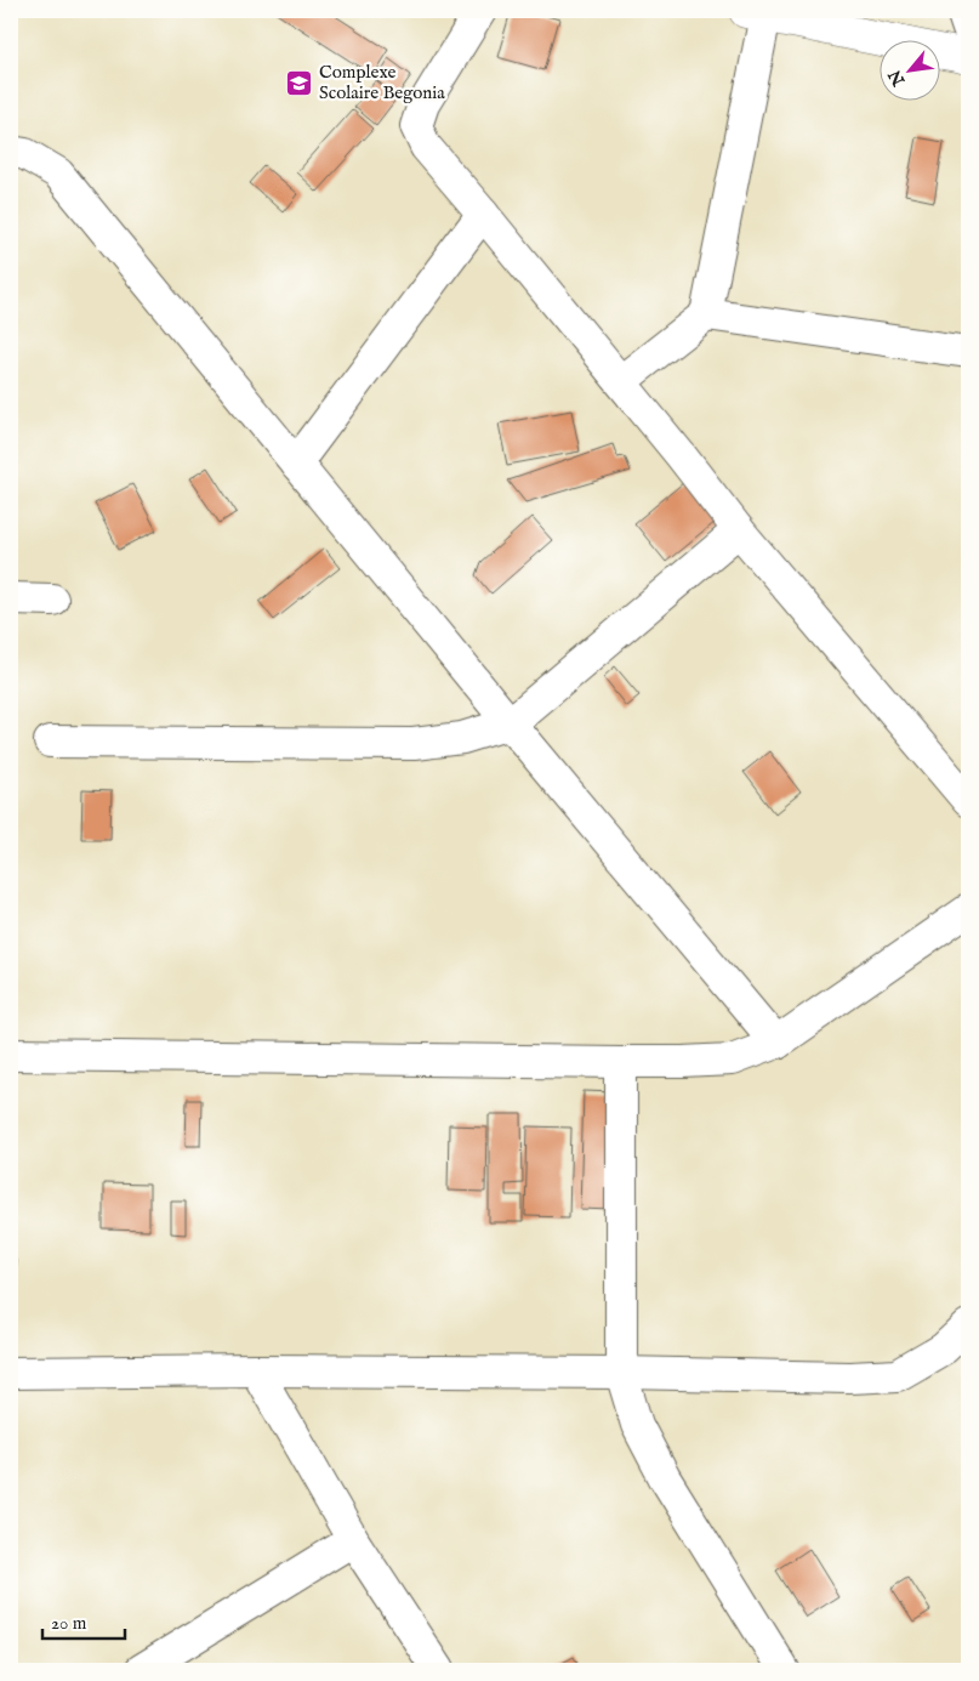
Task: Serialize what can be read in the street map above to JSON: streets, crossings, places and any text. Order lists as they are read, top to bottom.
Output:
{
  "places": {
    "school or university": ["Complexe Scolaire Begonia"]
  },
  "scale_bar": "20 m",
  "north": "bottom left"
}
